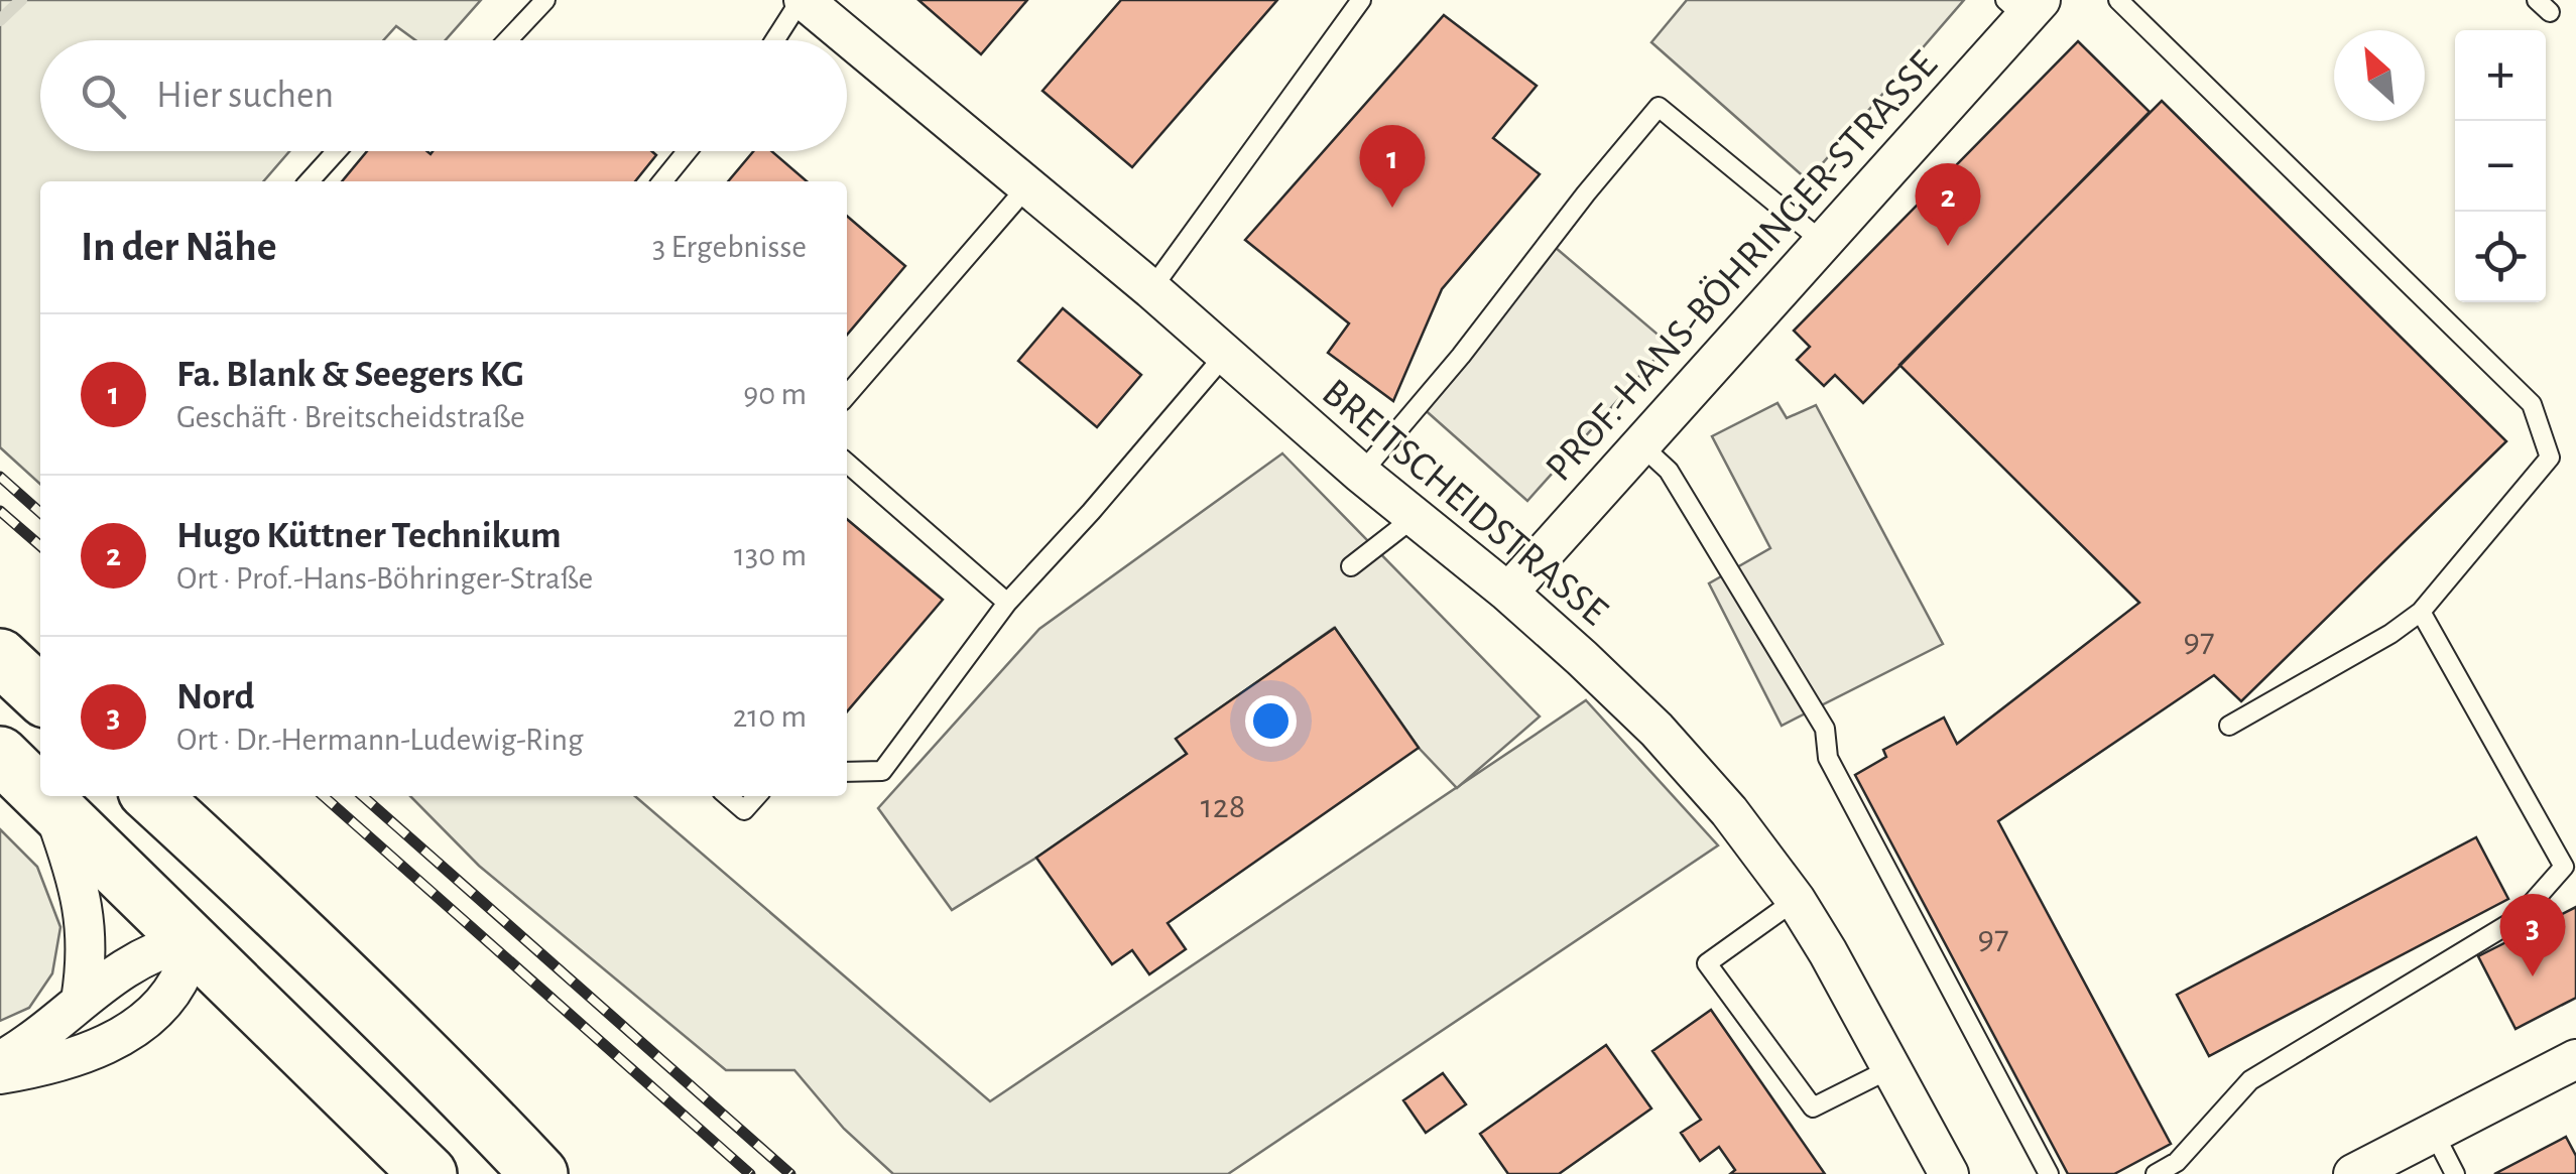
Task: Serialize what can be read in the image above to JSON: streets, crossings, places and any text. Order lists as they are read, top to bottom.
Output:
{
  "streets": {
    "street": ["PROF.-HANS-BÖHRINGER-STRASSE", "BREITSCHEIDSTRASSE"]
  },
  "crossings": [
    ["PROF.-HANS-BÖHRINGER-STRASSE", "BREITSCHEIDSTRASSE"]
  ],
  "house_numbers": ["97", "128", "97"],
  "north": "top left",
  "page": {
    "map_buttons": ["+", "−"],
    "search": "Hier suchen",
    "pins": ["1", "2", "3"],
    "heading": ["In der Nähe", "3 Ergebnisse"],
    "list": [
      {
        "mark": "1",
        "name": "Fa. Blank & Seegers KG",
        "note": "Geschäft · Breitscheidstraße",
        "value": "90 m"
      },
      {
        "mark": "2",
        "name": "Hugo Küttner Technikum",
        "note": "Ort · Prof.-Hans-Böhringer-Straße",
        "value": "130 m"
      },
      {
        "mark": "3",
        "name": "Nord",
        "note": "Ort · Dr.-Hermann-Ludewig-Ring",
        "value": "210 m"
      }
    ]
  }
}
